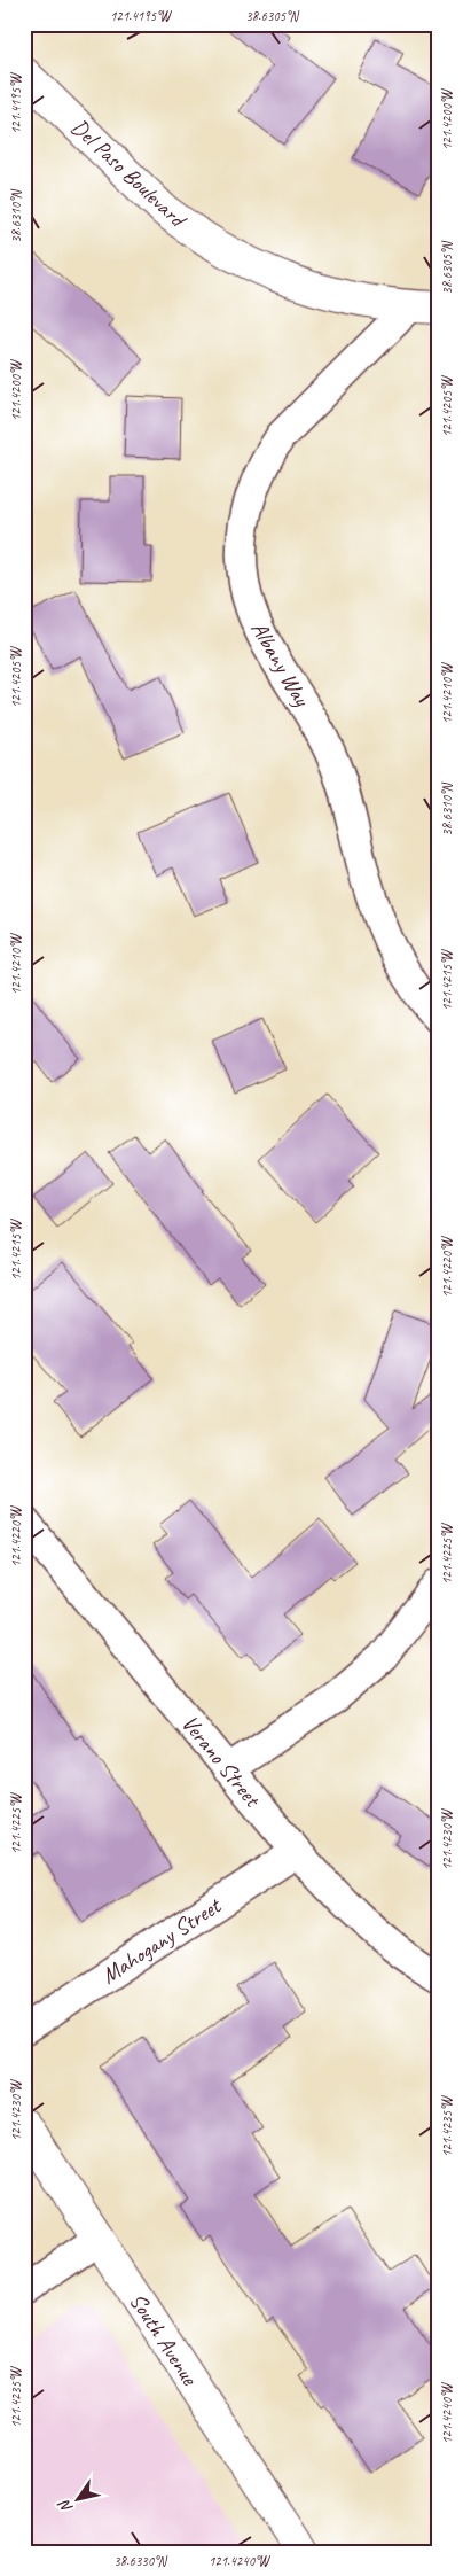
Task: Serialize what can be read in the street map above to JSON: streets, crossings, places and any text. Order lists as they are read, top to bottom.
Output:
{
  "streets": {
    "street": [
      "Del Paso Boulevard",
      "Albany Way",
      "Verano Street",
      "Mahogany Street",
      "South Avenue"
    ]
  },
  "crossings": [
    ["Del Paso Boulevard", "Albany Way"],
    ["Verano Street", "Mahogany Street"]
  ],
  "north": "bottom left",
  "coordinates": [
    "121.4195°W",
    "38.6305°N",
    "121.4200°W",
    "38.6310°N",
    "121.4205°W",
    "121.4210°W",
    "121.4215°W",
    "121.4220°W",
    "121.4225°W",
    "121.4230°W",
    "121.4235°W",
    "121.4240°W",
    "38.6330°N"
  ]
}
